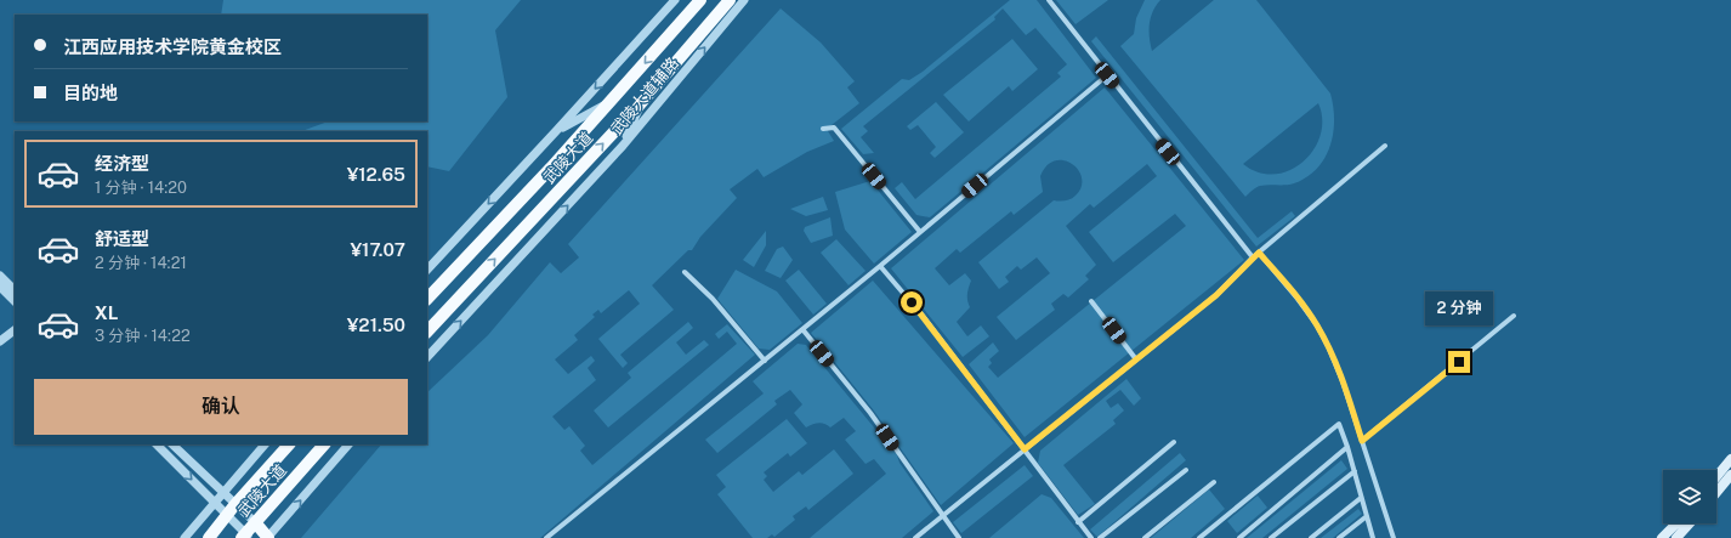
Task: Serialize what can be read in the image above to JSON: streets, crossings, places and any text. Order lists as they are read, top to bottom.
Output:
{
  "streets": {
    "main road": ["武陵大道"],
    "street": ["武陵大道辅路"]
  },
  "page": {
    "banner": ["江西应用技术学院黄金校区", "目的地"],
    "list": [
      {
        "name": "经济型",
        "note": "1 分钟 · 14:20",
        "value": "¥12.65"
      },
      {
        "name": "舒适型",
        "note": "2 分钟 · 14:21",
        "value": "¥17.07"
      },
      {
        "name": "XL",
        "note": "3 分钟 · 14:22",
        "value": "¥21.50"
      }
    ],
    "bubble": "2 分钟",
    "buttons": "确认"
  }
}
